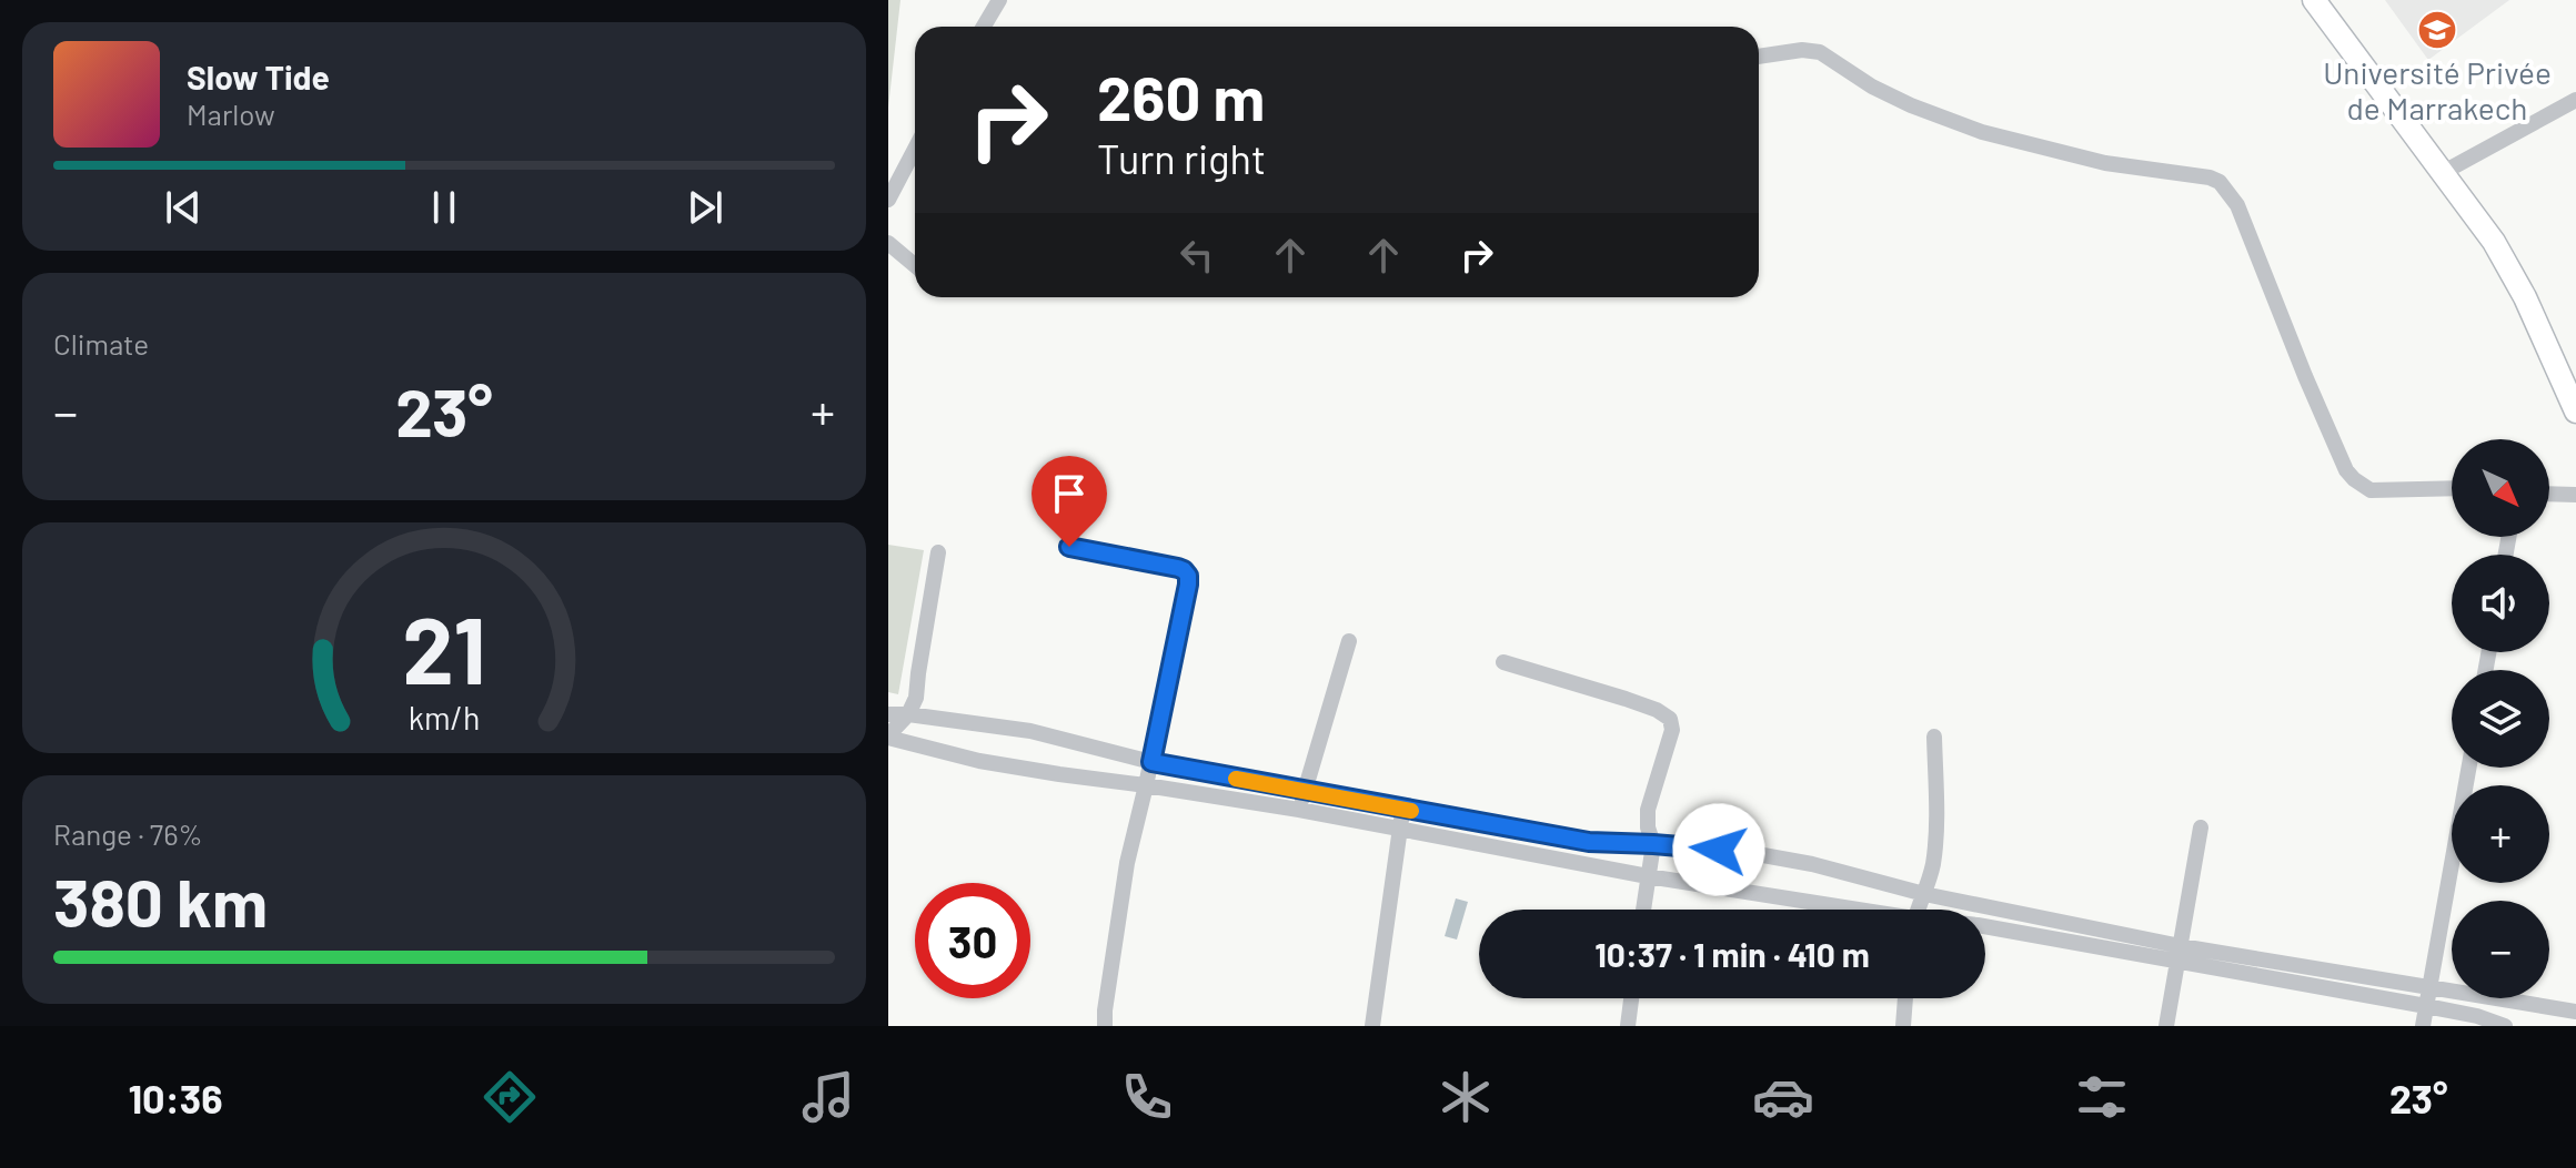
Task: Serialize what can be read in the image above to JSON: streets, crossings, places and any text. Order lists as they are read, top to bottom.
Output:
{
  "places": {
    "school or university": ["Université Privée de Marrakech"]
  },
  "north": "bottom right",
  "page": {
    "turn": ["260 m", "Turn right"],
    "song": ["Slow Tide", "Marlow"],
    "tile": [
      "Climate",
      ["Range · 76%", "380 km"]
    ],
    "heat": ["−", "23°", "+"],
    "map_buttons": ["+", "−"],
    "limit": "30",
    "trip": "10:37 · 1 min · 410 m",
    "tabs": ["10:36", "23°"],
    "gauge": ["21", "km/h"]
  }
}
